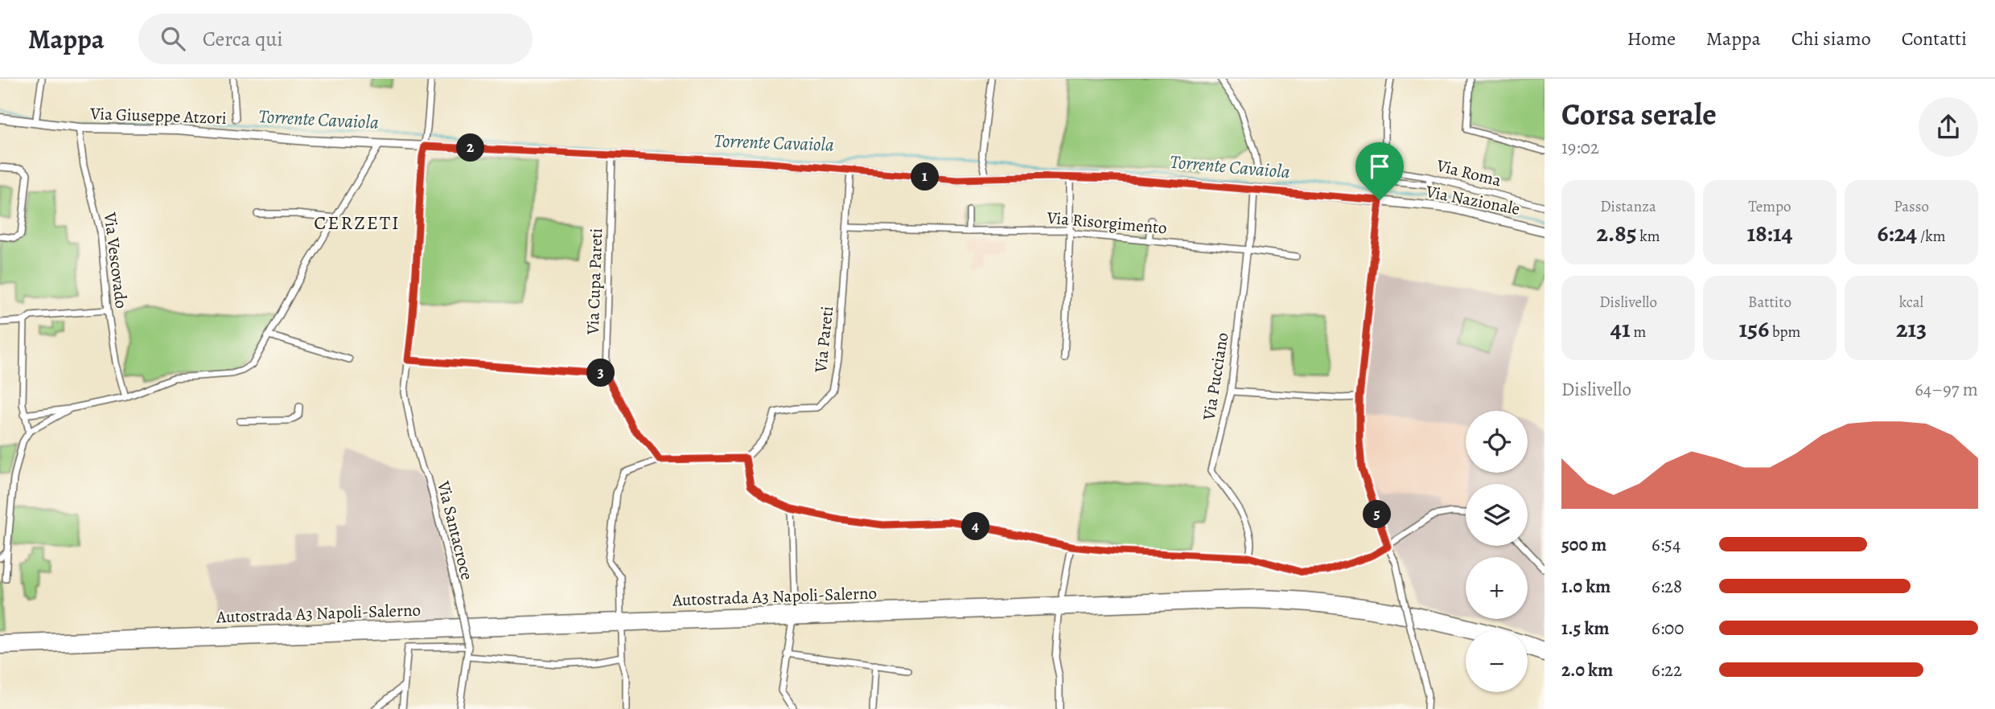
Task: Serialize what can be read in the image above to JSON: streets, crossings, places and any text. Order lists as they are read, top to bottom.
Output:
{
  "streets": {
    "highway": ["Autostrada A3 Napoli-Salerno"],
    "main road": ["Via Giuseppe Atzori", "Via Nazionale"],
    "street": [
      "Via Roma",
      "Via Risorgimento",
      "Via Vescovado",
      "Via Cupa Pareti",
      "Via Pareti",
      "Via Pucciano",
      "Via Santacroce"
    ]
  },
  "crossings": [
    ["Via Giuseppe Atzori", "Via Nazionale"],
    ["Via Giuseppe Atzori", "Via Vescovado"],
    ["Via Giuseppe Atzori", "Via Santacroce"],
    ["Via Nazionale", "Via Cupa Pareti"],
    ["Via Nazionale", "Via Pareti"],
    ["Via Nazionale", "Via Pucciano"],
    ["Via Nazionale", "Via Santacroce"],
    ["Via Risorgimento", "Via Pareti"],
    ["Via Risorgimento", "Via Pucciano"]
  ],
  "districts": ["CERZETI"],
  "water": ["Torrente Cavaiola"],
  "page": {
    "header": "Mappa",
    "search": "Cerca qui",
    "nav": [
      "Home",
      "Mappa",
      "Chi siamo",
      "Contatti"
    ],
    "heading": ["Corsa serale", "19:02"],
    "pins": [
      "2",
      "1",
      "3",
      "5",
      "4"
    ],
    "stats": [
      ["Distanza", "2.85 km"],
      ["Tempo", "18:14"],
      ["Passo", "6:24 /km"],
      ["Dislivello", "41 m"],
      ["Battito", "156 bpm"],
      ["kcal", "213"]
    ],
    "chart": ["Dislivello", "64–97 m"],
    "map_buttons": ["+", "−"],
    "list": [
      {
        "name": "500 m",
        "note": "6:54"
      },
      {
        "name": "1.0 km",
        "note": "6:28"
      },
      {
        "name": "1.5 km",
        "note": "6:00"
      },
      {
        "name": "2.0 km",
        "note": "6:22"
      }
    ]
  }
}
